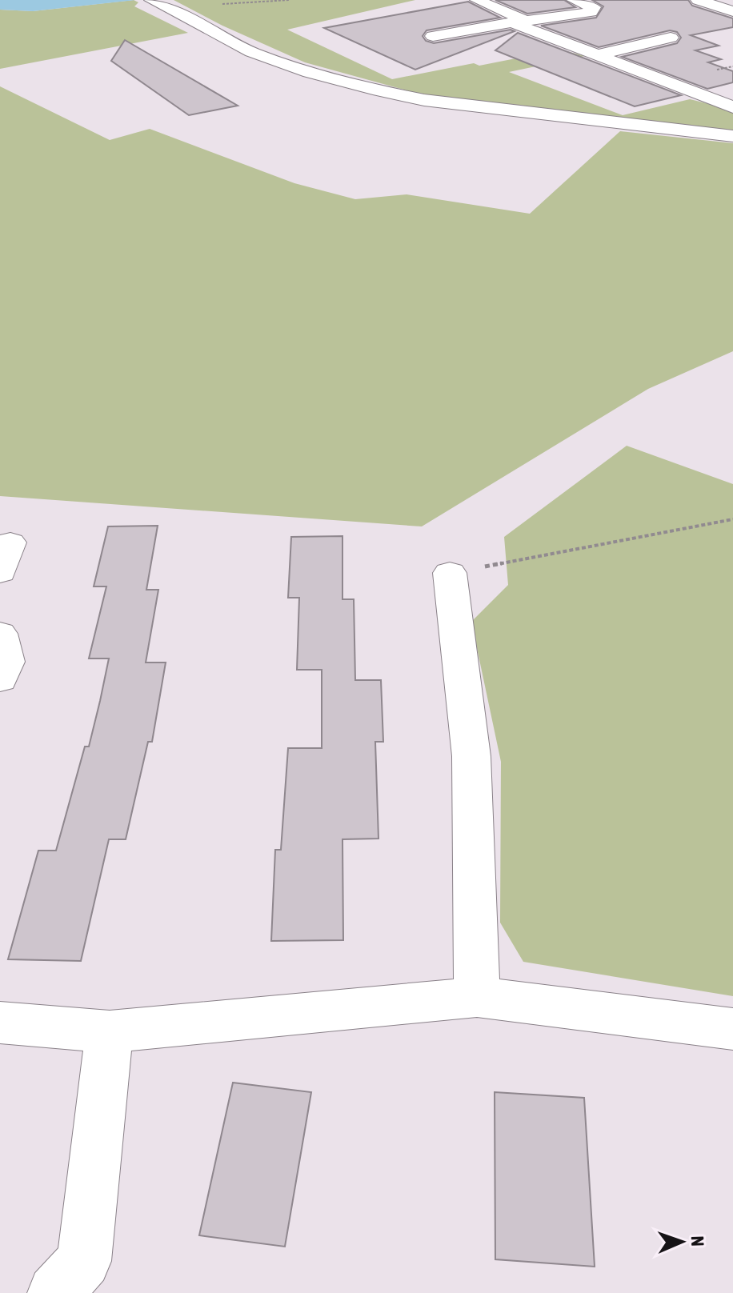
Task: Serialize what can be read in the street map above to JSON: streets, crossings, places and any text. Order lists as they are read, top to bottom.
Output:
{
  "north": "right"
}
